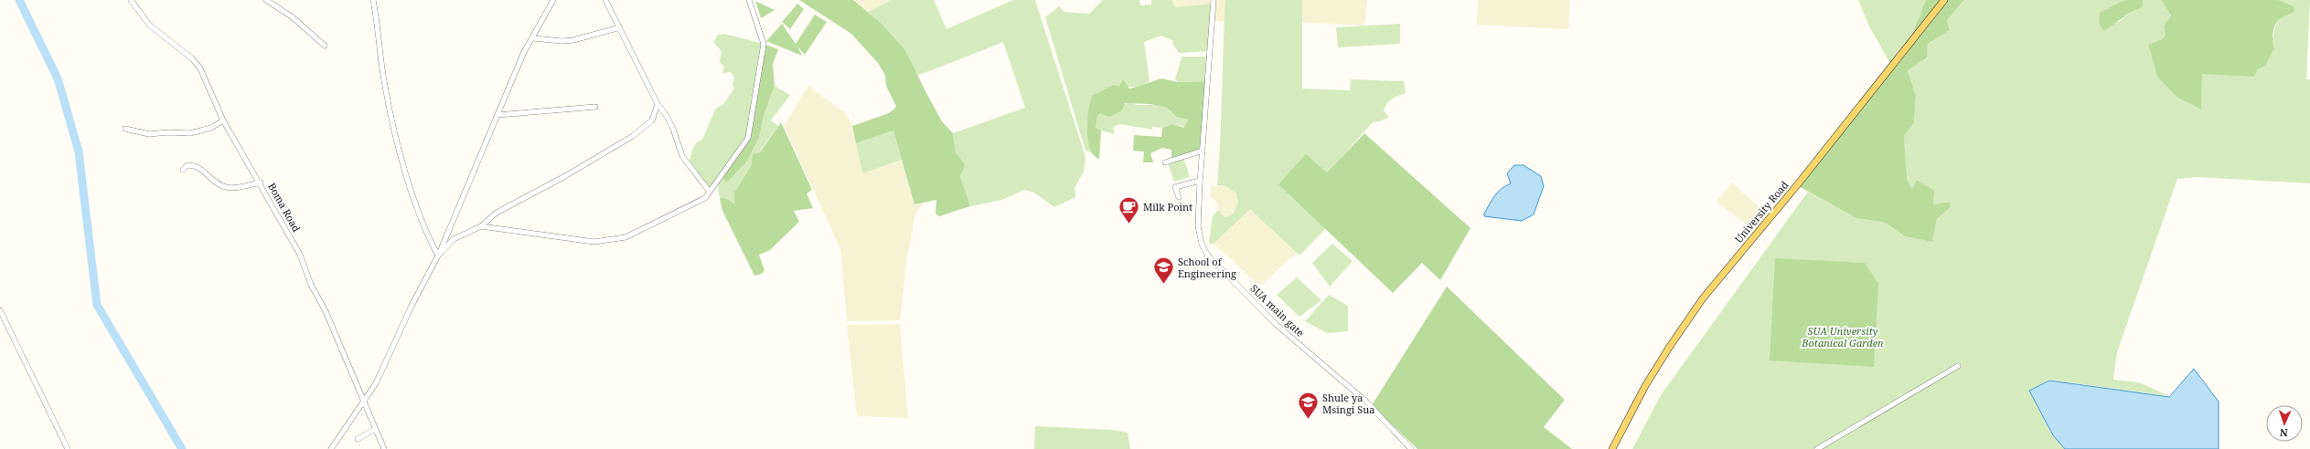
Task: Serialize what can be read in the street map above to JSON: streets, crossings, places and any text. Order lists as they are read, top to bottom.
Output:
{
  "streets": {
    "main road": ["University Road"],
    "street": ["Boma Road", "SUA main gate"]
  },
  "parks": ["SUA University Botanical Garden"],
  "places": {
    "cafe": ["Milk Point"],
    "school or university": ["School of Engineering", "Shule ya Msingi Sua"]
  },
  "north": "bottom"
}
